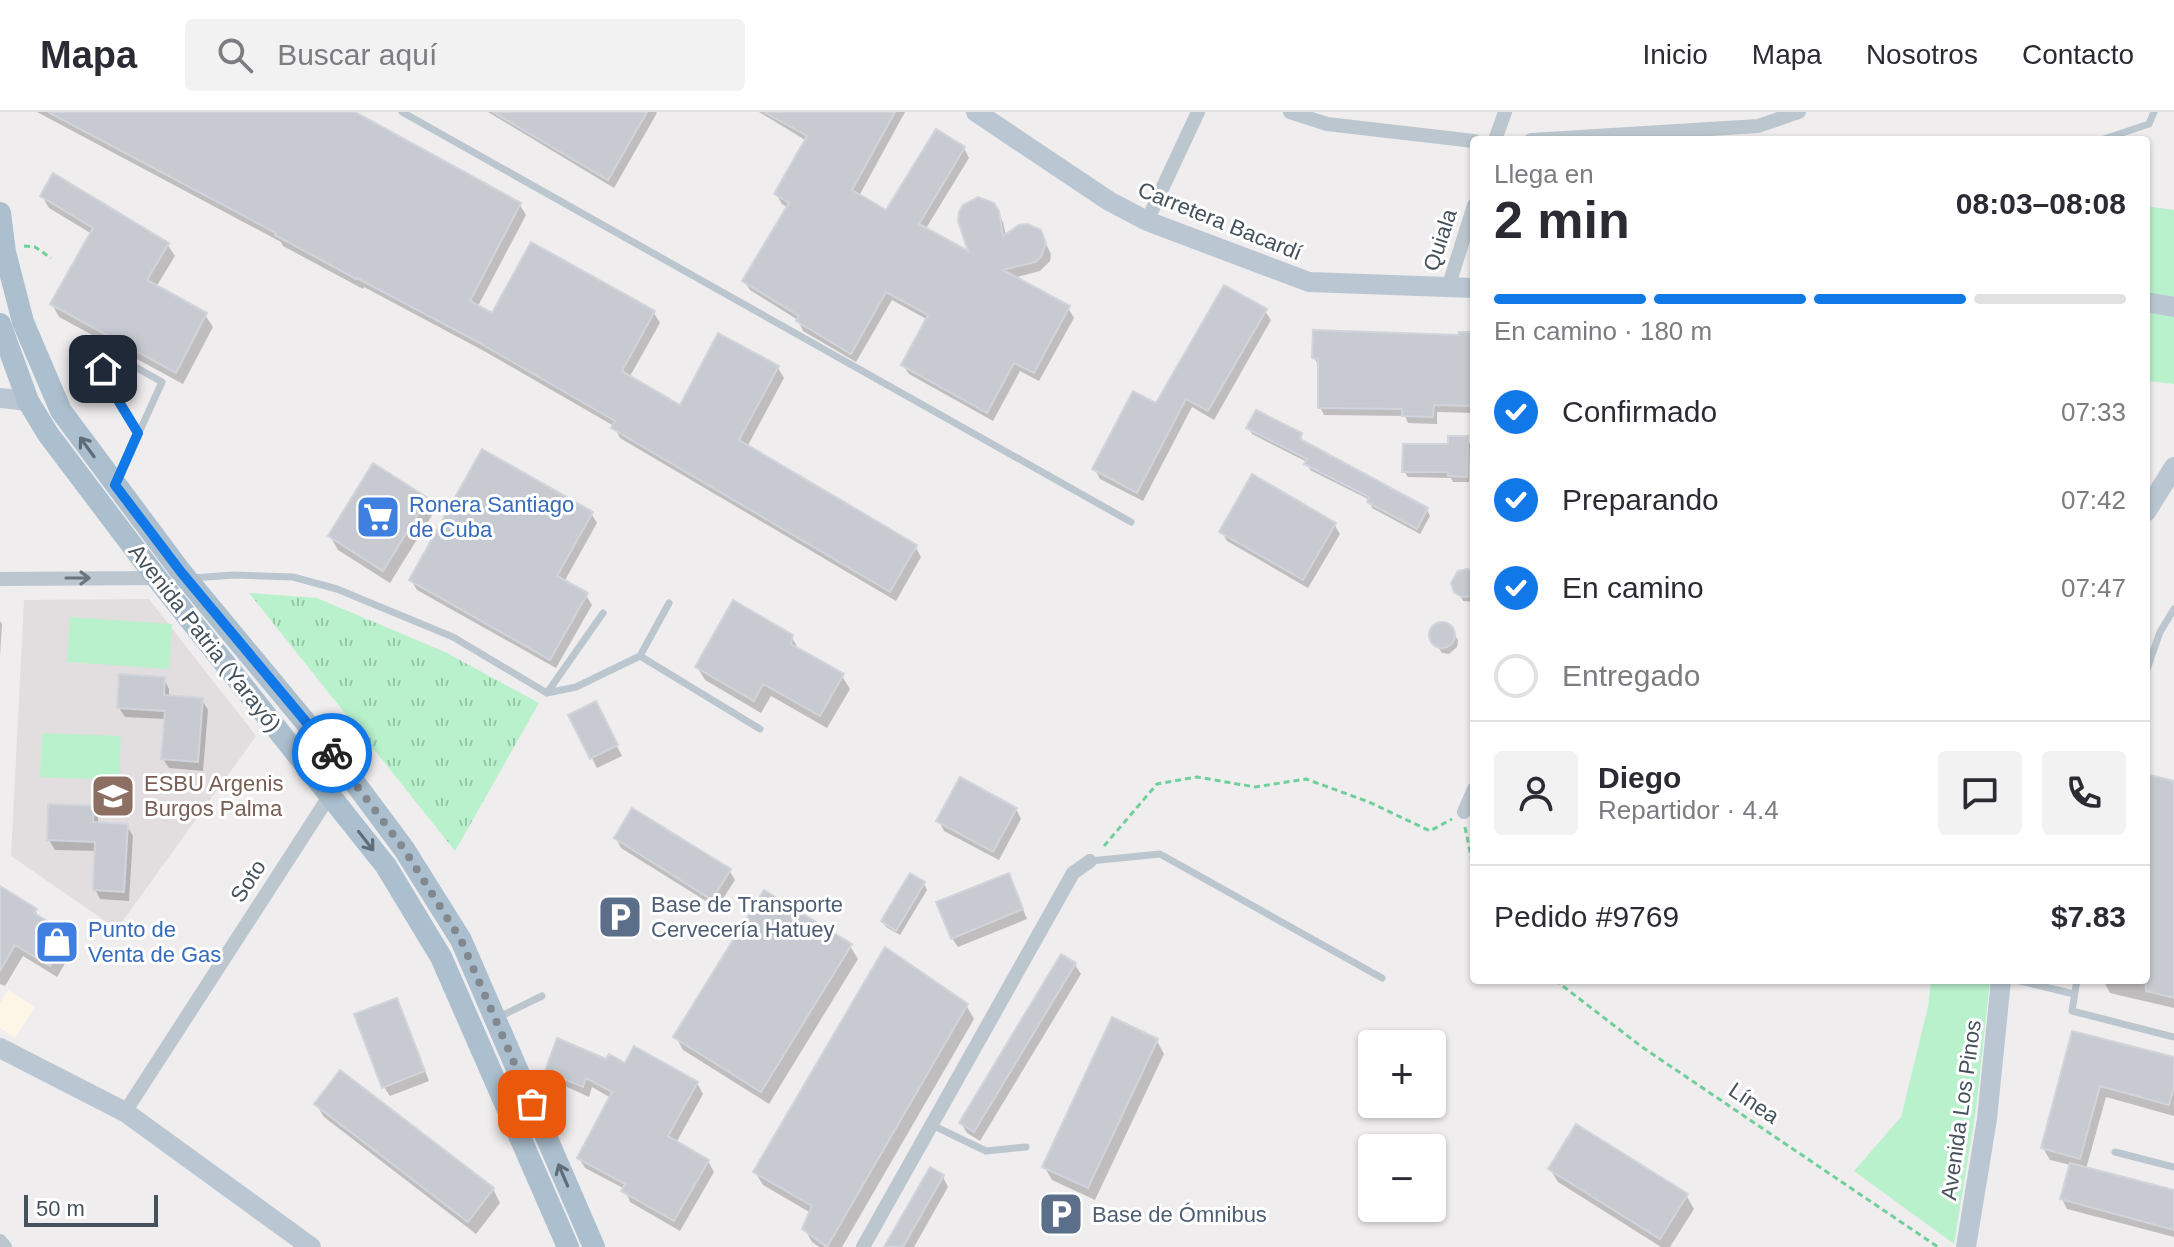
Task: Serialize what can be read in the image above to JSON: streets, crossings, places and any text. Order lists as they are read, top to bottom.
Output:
{
  "streets": {
    "main road": ["Avenida Patria (Yarayó)"],
    "street": [
      "Carretera Bacardí",
      "Quiala",
      "Soto",
      "Avenida Los Pinos"
    ],
    "path": ["Línea"]
  },
  "crossings": [
    ["Carretera Bacardí", "Quiala"],
    ["Avenida Patria (Yarayó)", "Soto"]
  ],
  "places": {
    "supermarket": ["Ronera Santiago de Cuba"],
    "school or university": ["ESBU Argenis Burgos Palma"],
    "parking": ["Base de Transporte Cervecería Hatuey", "Base de Ómnibus"],
    "shop": ["Punto de Venta de Gas"]
  },
  "scale_bar": "50 m",
  "page": {
    "header": "Mapa",
    "search": "Buscar aquí",
    "nav": [
      "Inicio",
      "Mapa",
      "Nosotros",
      "Contacto"
    ],
    "heading": ["2 min", "Llega en", "08:03–08:08"],
    "panel": [
      "Diego",
      "Repartidor · 4.4",
      "Pedido #9769",
      "$7.83"
    ],
    "bar": "En camino · 180 m",
    "list": [
      ["Confirmado", "07:33"],
      ["Preparando", "07:42"],
      ["En camino", "07:47"],
      "Entregado"
    ],
    "map_buttons": ["+", "−"],
    "scale": "50 m"
  }
}
